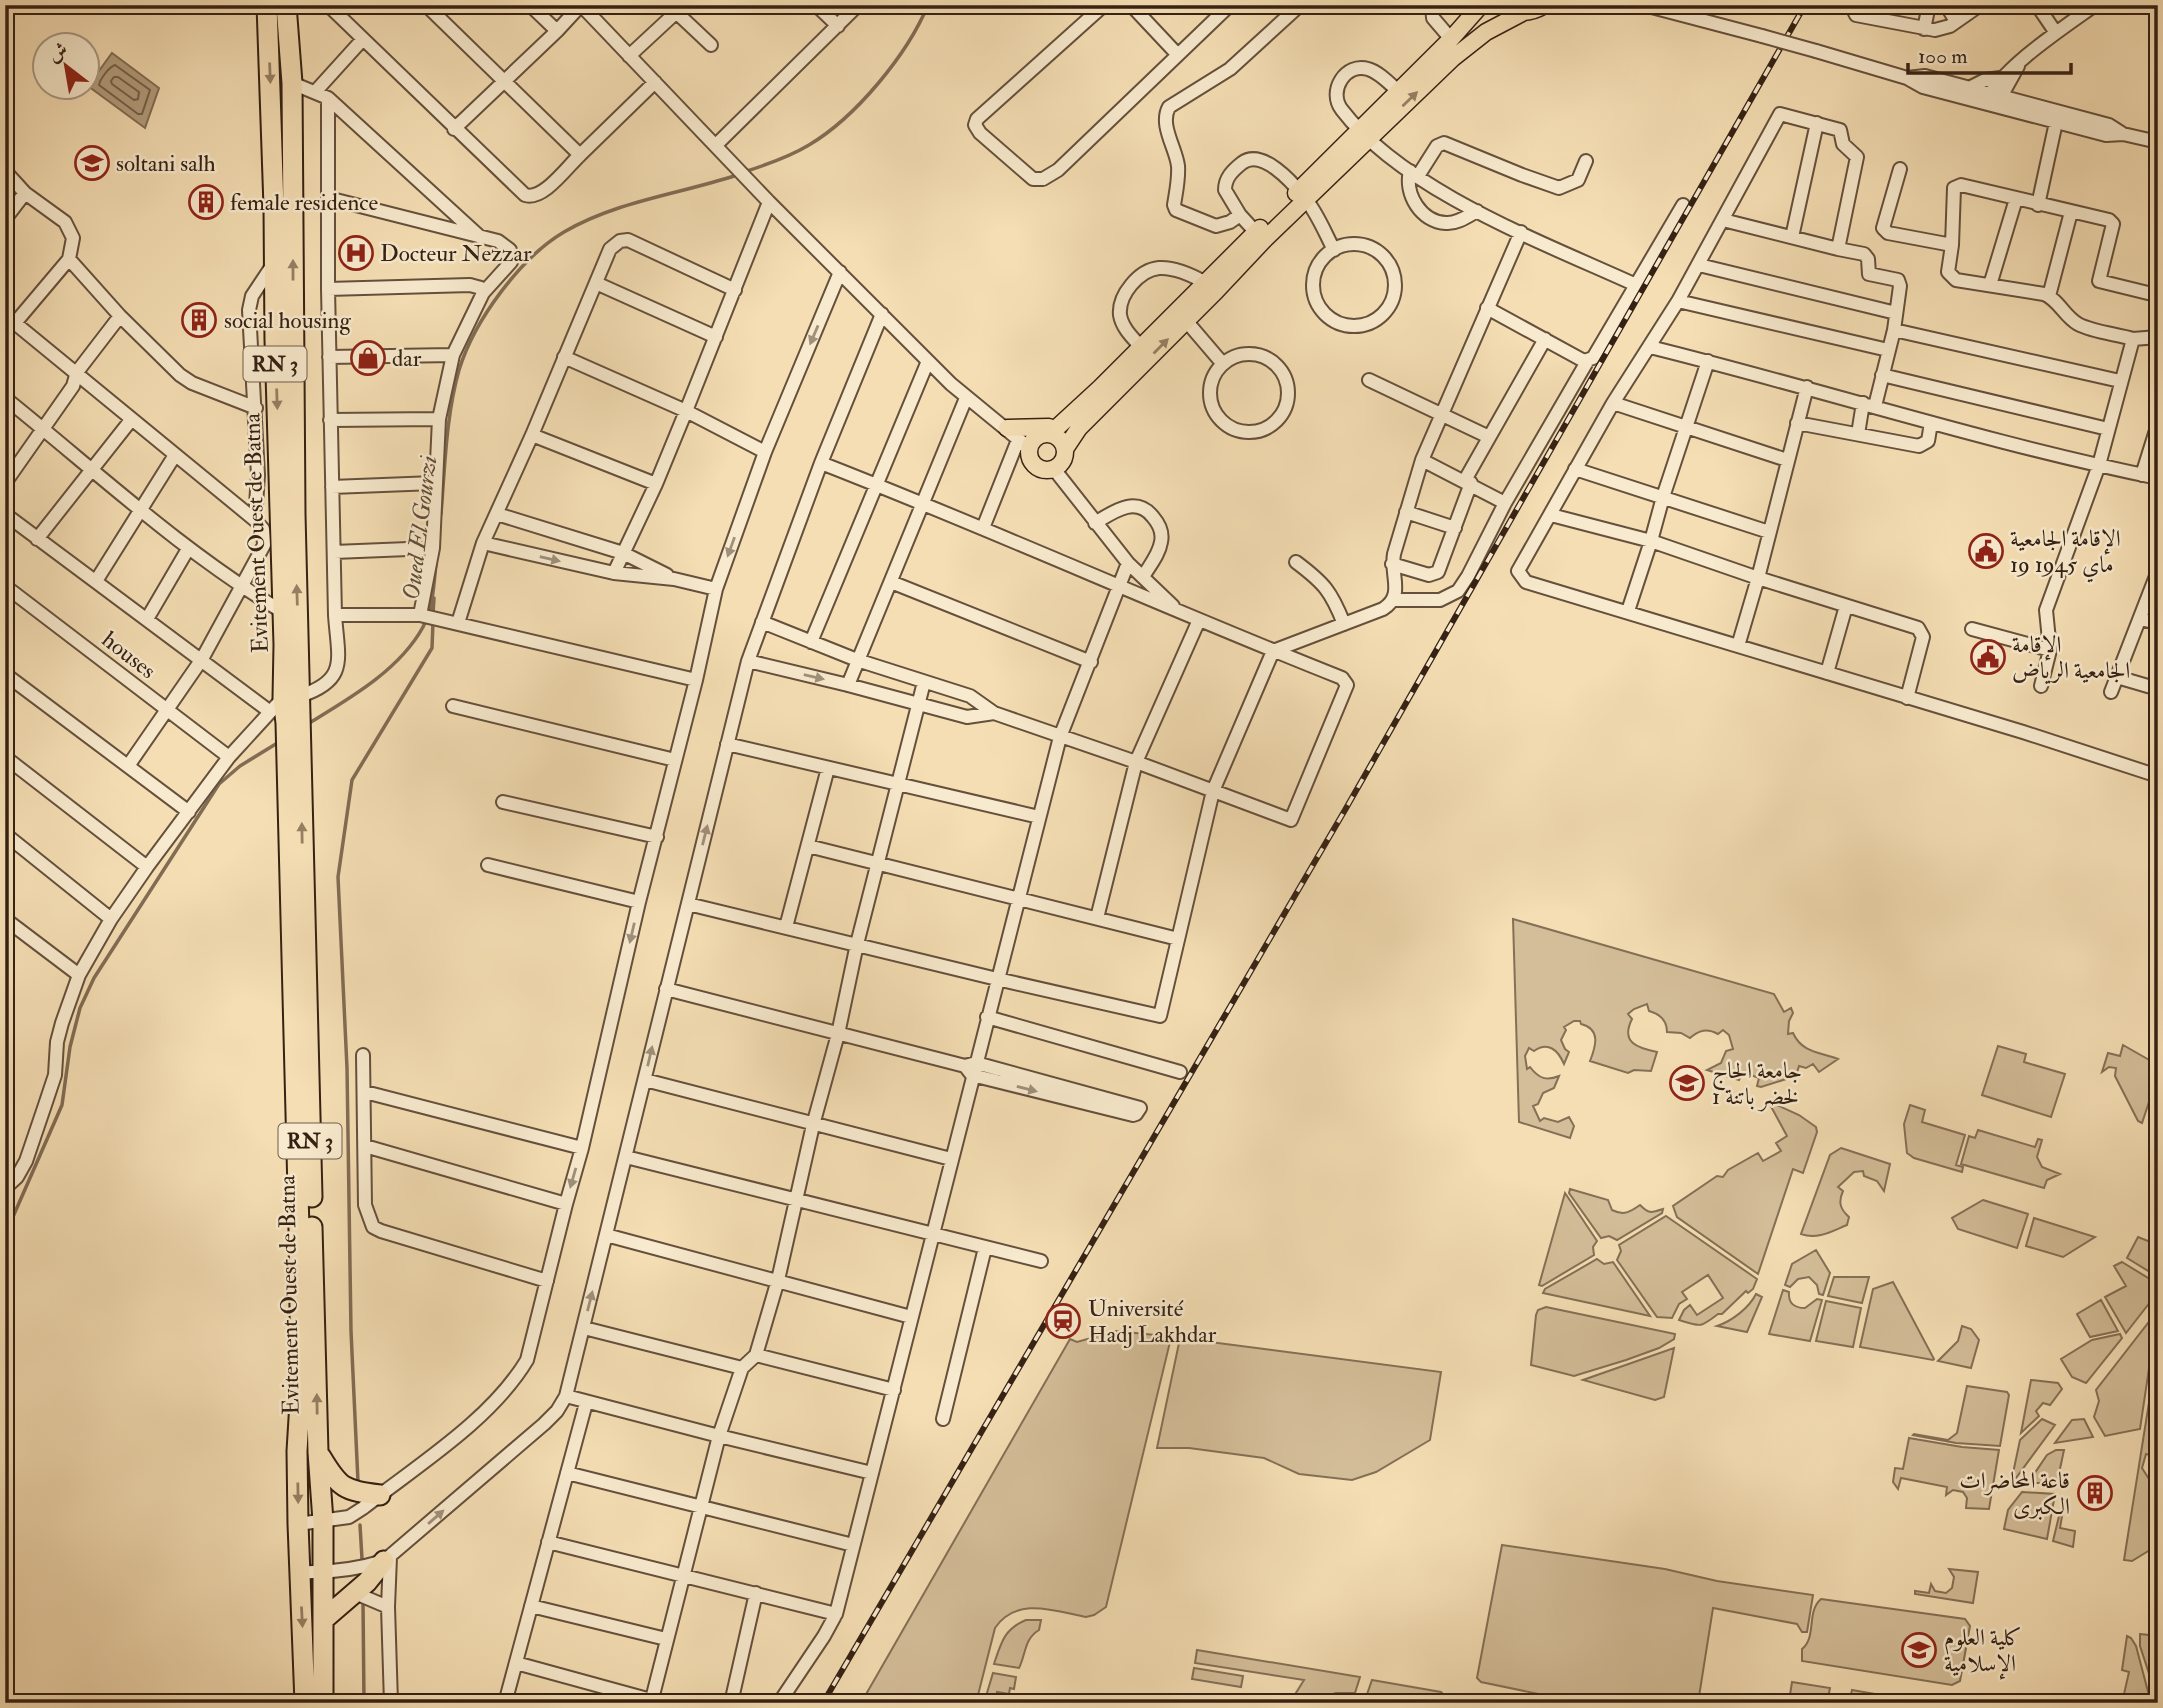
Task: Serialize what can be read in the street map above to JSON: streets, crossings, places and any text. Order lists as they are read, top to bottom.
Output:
{
  "streets": {
    "highway": ["RN 3", "Evitement Ouest de Batna"],
    "street": ["houses"]
  },
  "crossings": [
    ["RN 3", "Evitement Ouest de Batna"]
  ],
  "water": ["Oued El Gourzi"],
  "places": {
    "school or university": ["soltani salh", "جامعة الحاج لخضر باتنة 1", "كلية العلوم الإسلامية"],
    "building": ["female residence", "social housing", "قاعة المحاضرات الكبرى"],
    "hospital": ["Docteur Nezzar"],
    "shop": ["dar"],
    "public building": ["الإقامة الجامعية 19 ماي 1945", "الإقامة الجامعية الرياض"],
    "station": ["Université Hadj Lakhdar"]
  },
  "scale_bar": "100 m",
  "north": "top left"
}
